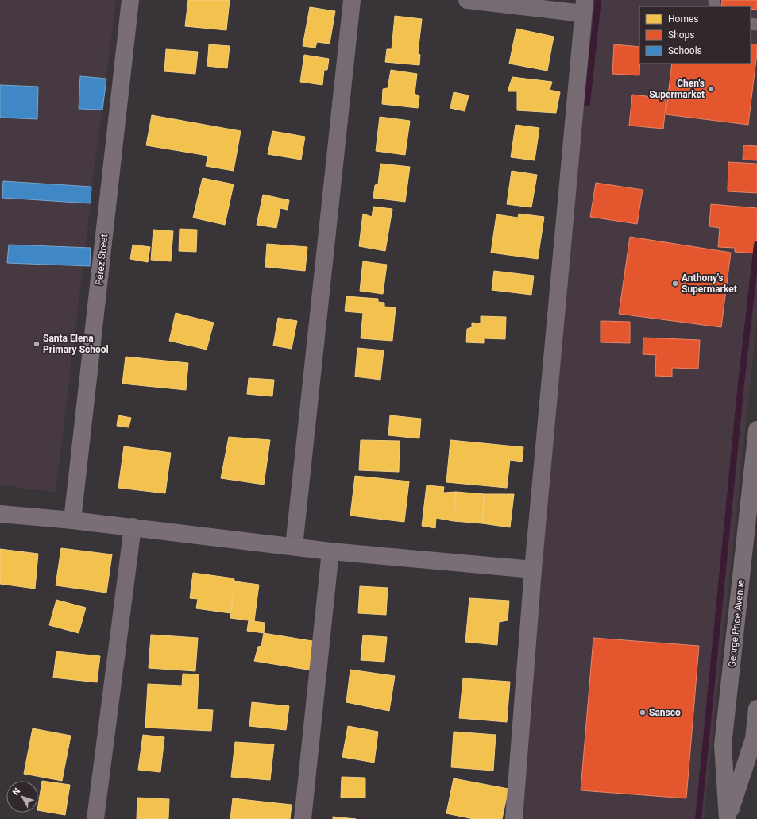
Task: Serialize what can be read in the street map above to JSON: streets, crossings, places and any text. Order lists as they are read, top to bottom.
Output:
{
  "streets": {
    "street": ["Pérez Street", "George Price Avenue"]
  },
  "places": [
    "Chen's Supermarket",
    "Anthony's Supermarket",
    "Santa Elena Primary School",
    "Sansco"
  ],
  "legend": ["Homes", "Shops", "Schools"],
  "north": "top left"
}
